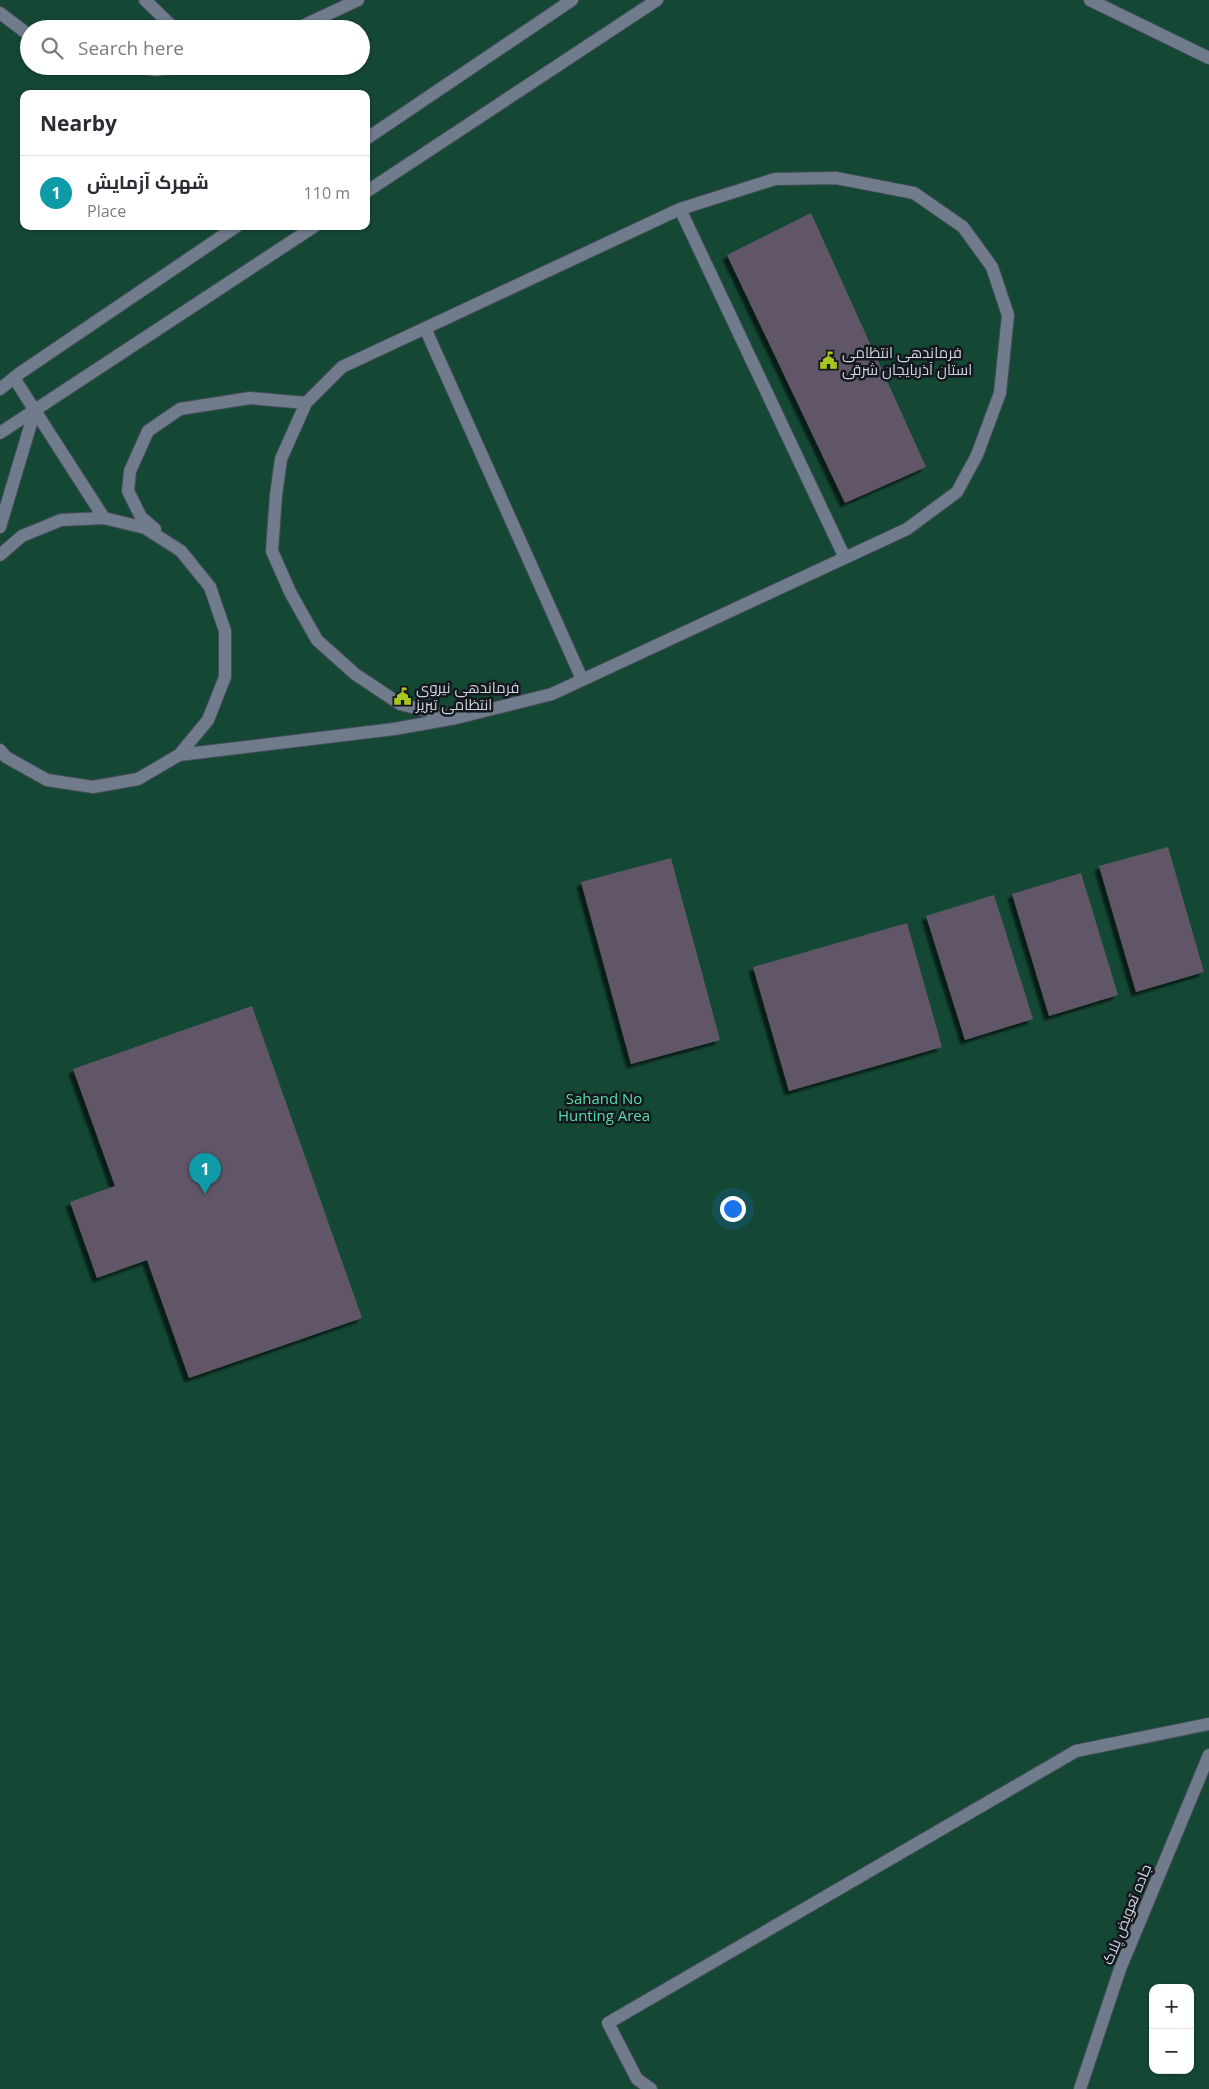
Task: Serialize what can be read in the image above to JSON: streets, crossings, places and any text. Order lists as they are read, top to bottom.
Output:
{
  "streets": {
    "lane": ["جاده تعویض پلاک"]
  },
  "parks": ["Sahand No Hunting Area"],
  "places": {
    "public building": ["فرماندهی انتظامی استان آذربایجان شرقی", "فرماندهی نیروی انتظامی تبریز"]
  },
  "page": {
    "search": "Search here",
    "heading": "Nearby",
    "list": [
      {
        "mark": "1",
        "name": "شهرک آزمایش",
        "note": "Place",
        "value": "110 m"
      }
    ],
    "pins": "1",
    "map_buttons": ["+", "−"]
  }
}
